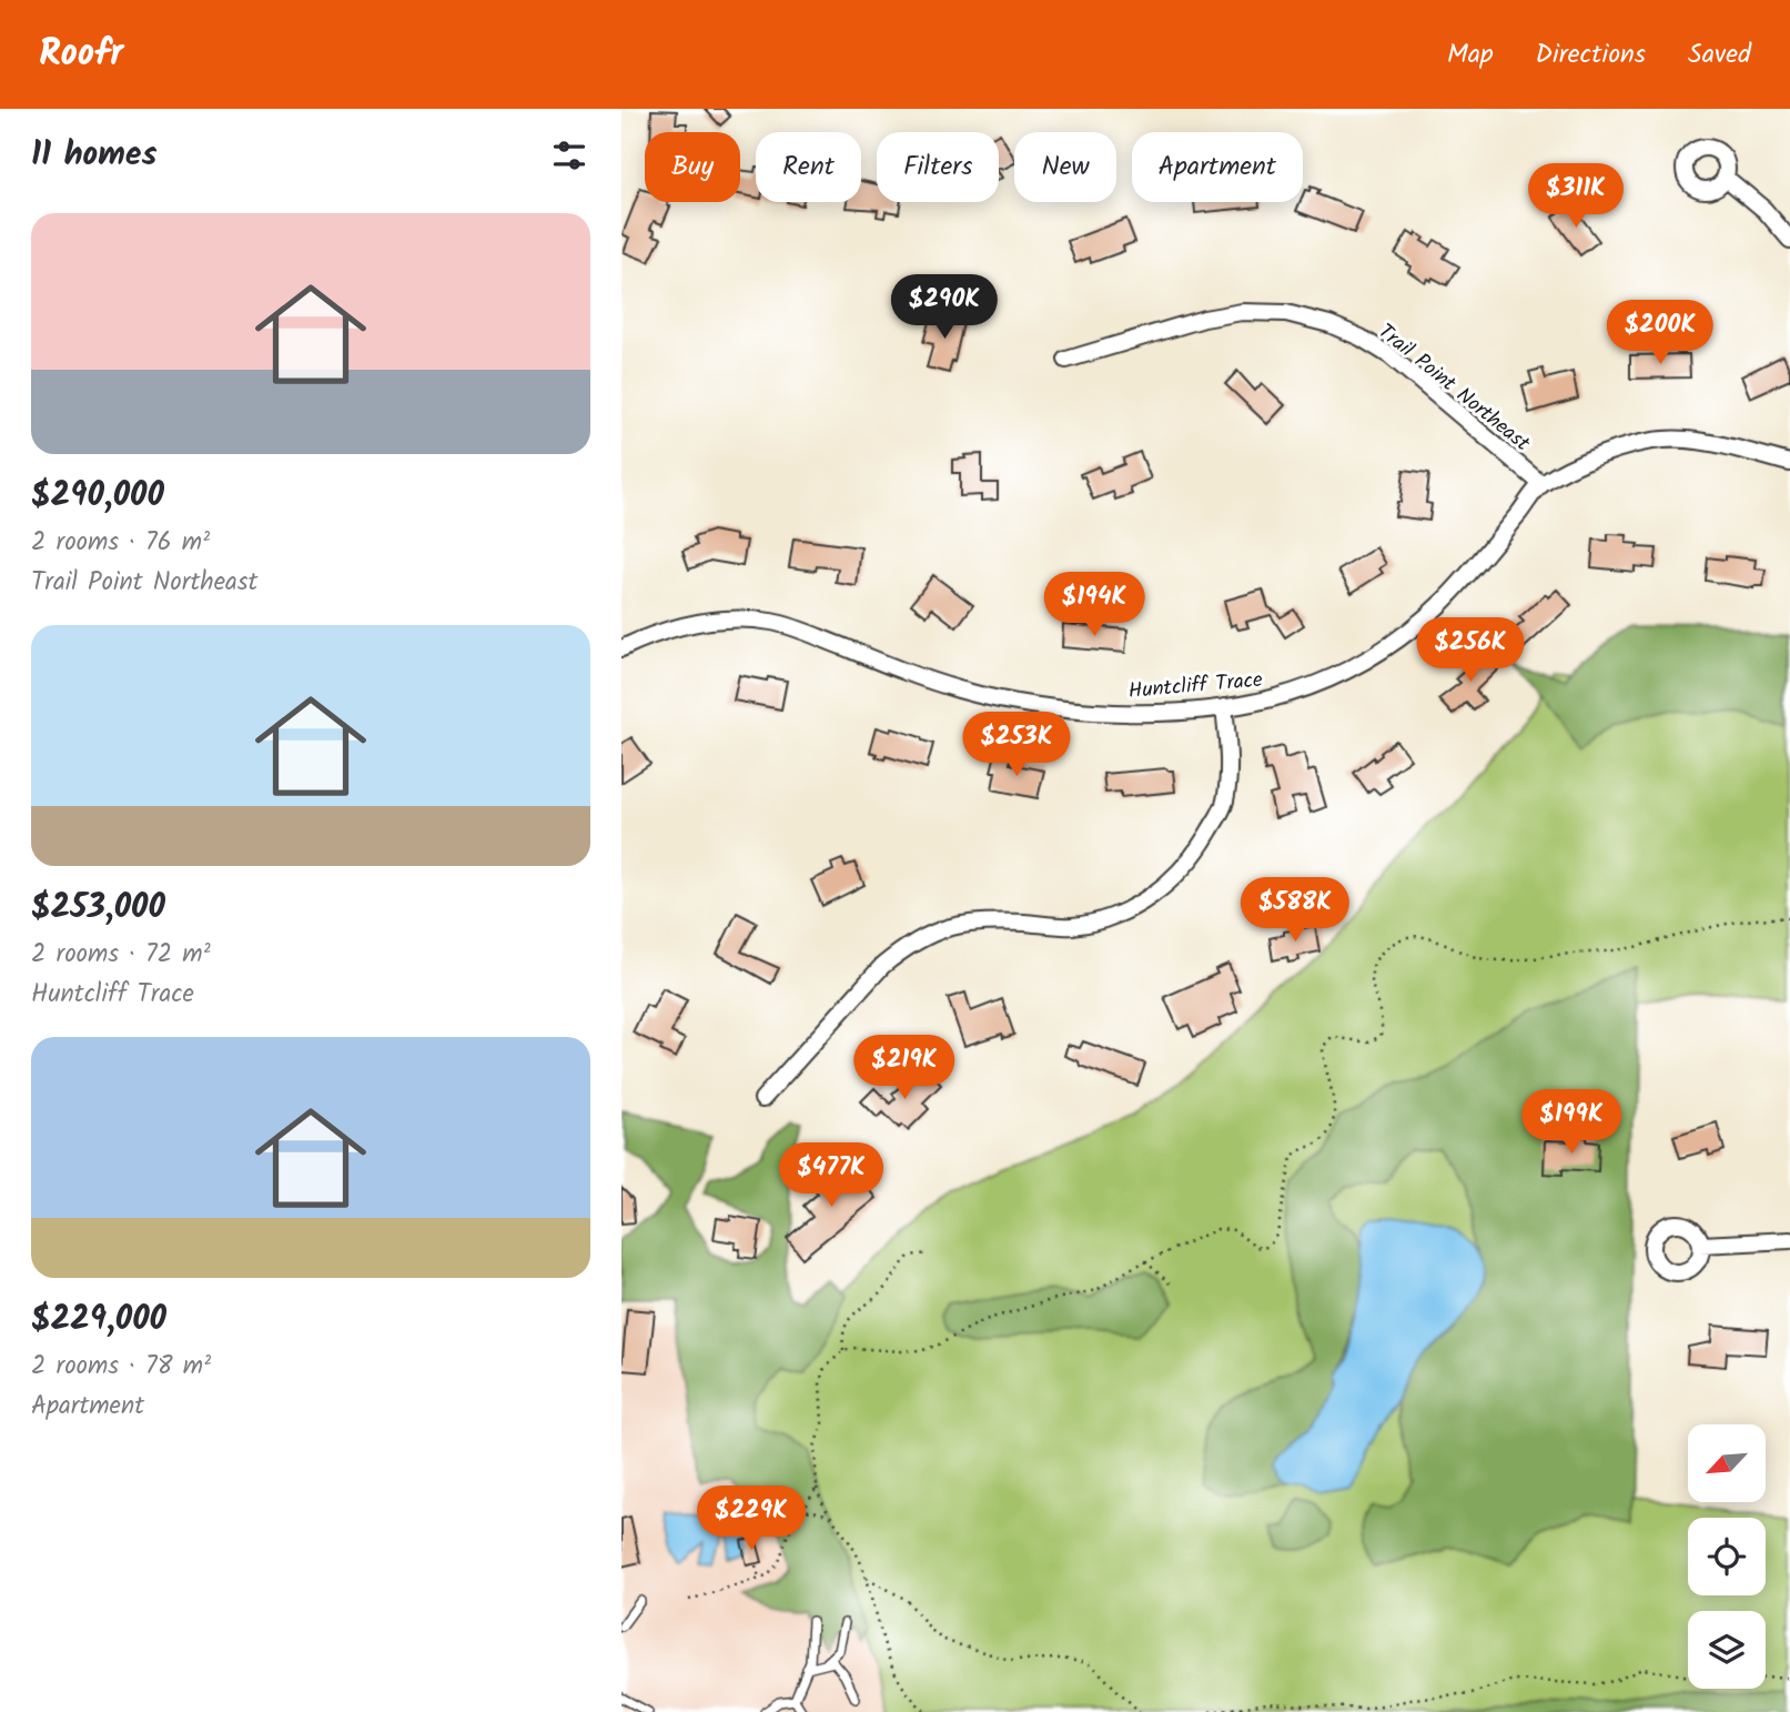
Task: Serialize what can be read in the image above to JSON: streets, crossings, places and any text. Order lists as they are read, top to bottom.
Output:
{
  "streets": {
    "street": ["Trail Point Northeast", "Huntcliff Trace"]
  },
  "crossings": [
    ["Trail Point Northeast", "Huntcliff Trace"]
  ],
  "north": "bottom left",
  "page": {
    "header": "Roofr",
    "nav": ["Map", "Directions", "Saved"],
    "heading": "11 homes",
    "chip": [
      "Buy",
      "Rent",
      "Filters",
      "New",
      "Apartment"
    ],
    "price": [
      "$311K",
      "$290K",
      "$200K",
      "$194K",
      "$256K",
      "$253K",
      "$588K",
      "$219K",
      "$199K",
      "$477K",
      "$229K"
    ],
    "list": [
      {
        "name": "$290,000",
        "note": "2 rooms · 76 m² · Trail Point Northeast"
      },
      {
        "name": "$253,000",
        "note": "2 rooms · 72 m² · Huntcliff Trace"
      },
      {
        "name": "$229,000",
        "note": "2 rooms · 78 m² · Apartment"
      }
    ]
  }
}
